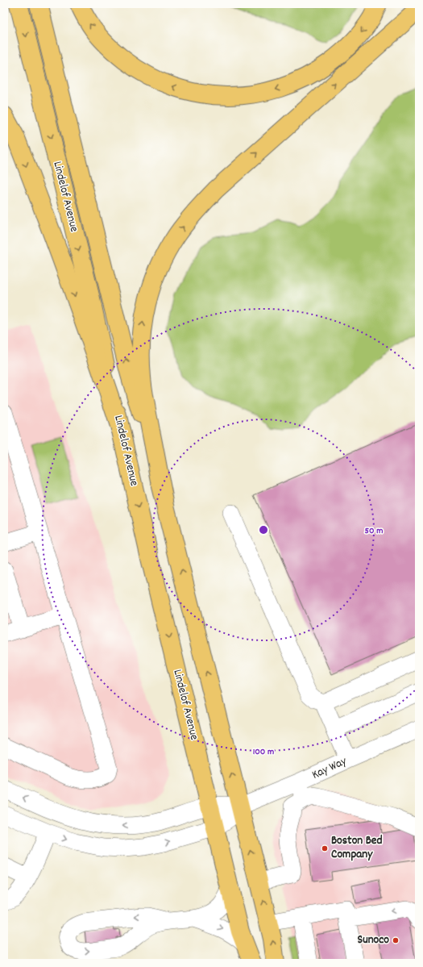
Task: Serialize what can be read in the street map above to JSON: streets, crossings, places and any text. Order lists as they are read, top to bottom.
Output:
{
  "streets": {
    "main road": ["Lindelof Avenue"],
    "street": ["Kay Way"]
  },
  "crossings": [
    ["Lindelof Avenue", "Kay Way"]
  ],
  "places": ["Boston Bed Company", "Sunoco"],
  "rings": ["50 m", "100 m"]
}
